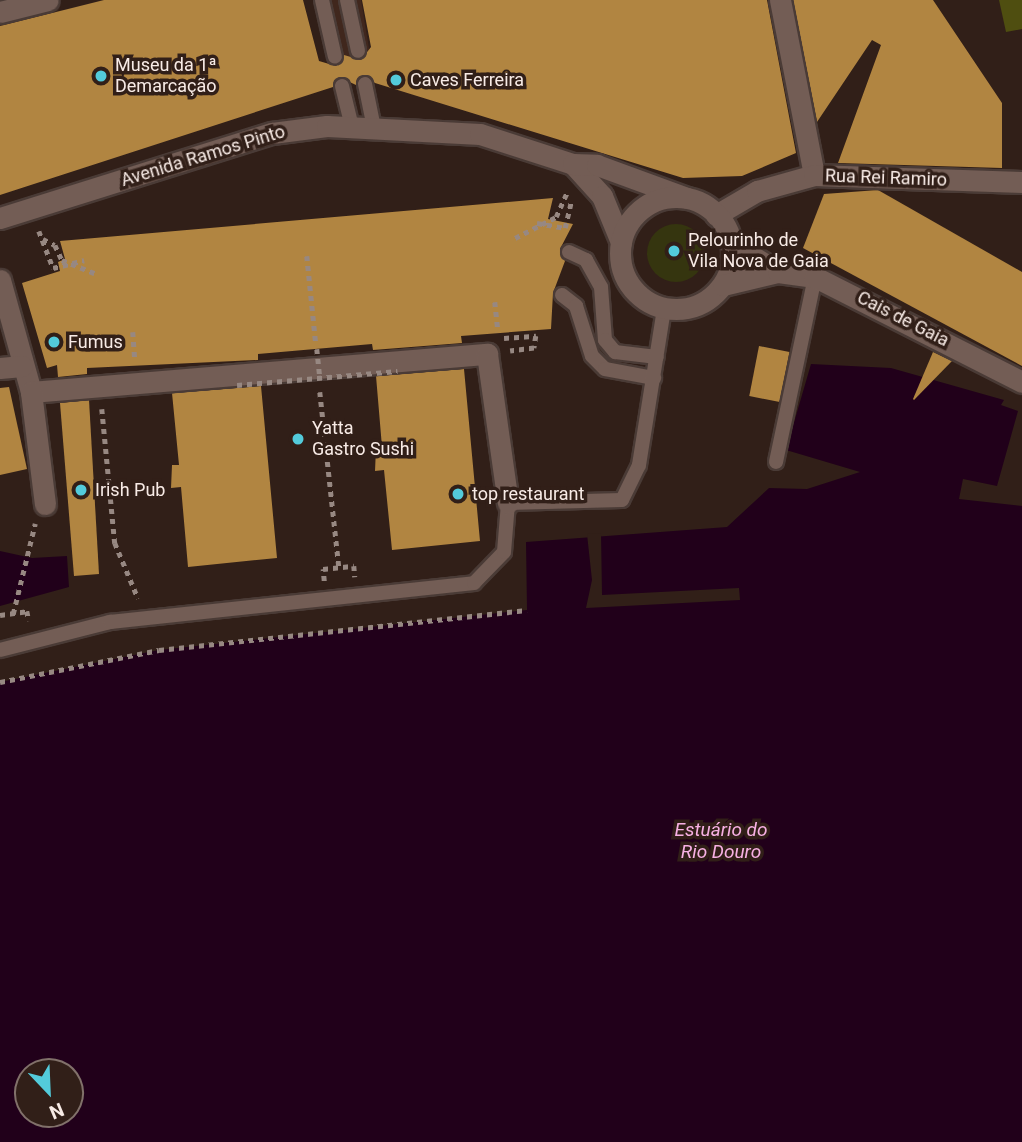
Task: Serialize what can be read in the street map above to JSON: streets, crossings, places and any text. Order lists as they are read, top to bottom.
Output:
{
  "streets": {
    "street": ["Avenida Ramos Pinto", "Rua Rei Ramiro", "Cais de Gaia"]
  },
  "crossings": [
    ["Avenida Ramos Pinto", "Rua Rei Ramiro"],
    ["Avenida Ramos Pinto", "Cais de Gaia"],
    ["Rua Rei Ramiro", "Cais de Gaia"]
  ],
  "water": ["Estuário do Rio Douro"],
  "places": [
    "Museu da 1ª Demarcação",
    "Caves Ferreira",
    "Pelourinho de Vila Nova de Gaia",
    "Fumus",
    "Yatta Gastro Sushi",
    "Irish Pub",
    "top restaurant"
  ],
  "north": "bottom right"
}
